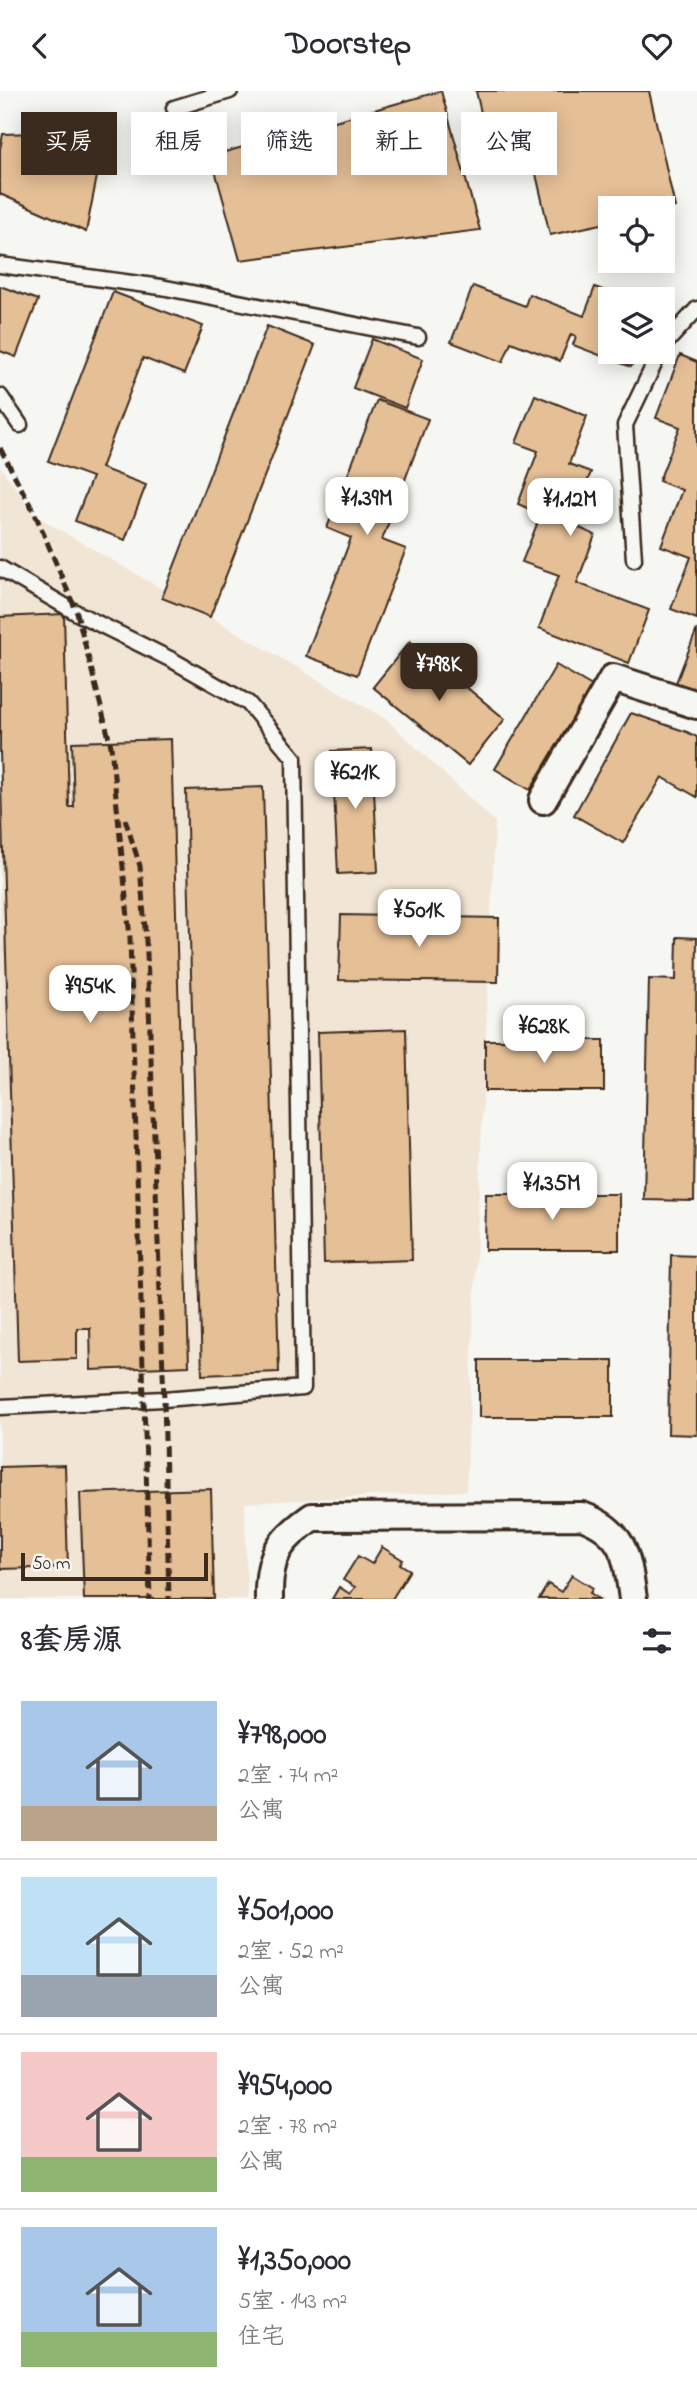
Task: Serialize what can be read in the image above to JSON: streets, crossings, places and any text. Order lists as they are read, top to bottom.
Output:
{
  "scale_bar": "50 m",
  "page": {
    "header": "Doorstep",
    "chip": [
      "买房",
      "租房",
      "筛选",
      "新上",
      "公寓"
    ],
    "price": [
      "¥1.39M",
      "¥1.12M",
      "¥798K",
      "¥621K",
      "¥501K",
      "¥954K",
      "¥628K",
      "¥1.35M"
    ],
    "scale": "50 m",
    "heading": "8套房源",
    "list": [
      {
        "name": "¥798,000",
        "note": "2室 · 74 m² · 公寓"
      },
      {
        "name": "¥501,000",
        "note": "2室 · 52 m² · 公寓"
      },
      {
        "name": "¥954,000",
        "note": "2室 · 78 m² · 公寓"
      },
      {
        "name": "¥1,350,000",
        "note": "5室 · 143 m² · 住宅"
      }
    ]
  }
}
